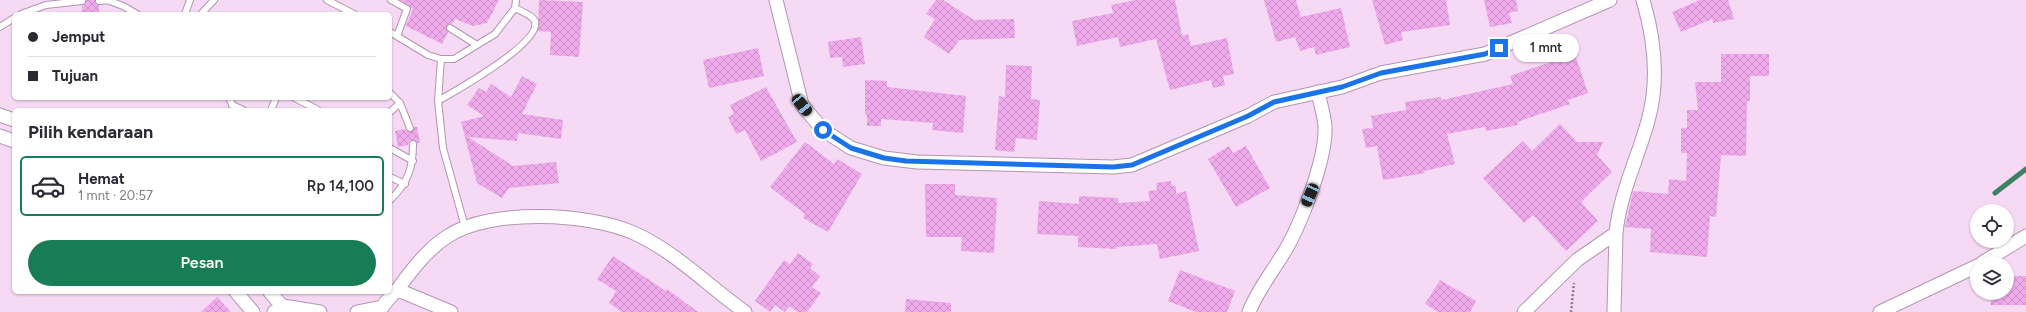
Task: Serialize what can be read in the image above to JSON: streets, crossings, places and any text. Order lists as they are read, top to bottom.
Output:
{
  "page": {
    "banner": ["Jemput", "Tujuan"],
    "bubble": "1 mnt",
    "heading": "Pilih kendaraan",
    "list": [
      {
        "name": "Hemat",
        "note": "1 mnt · 20:57",
        "value": "Rp 14,100"
      }
    ],
    "buttons": "Pesan"
  }
}
